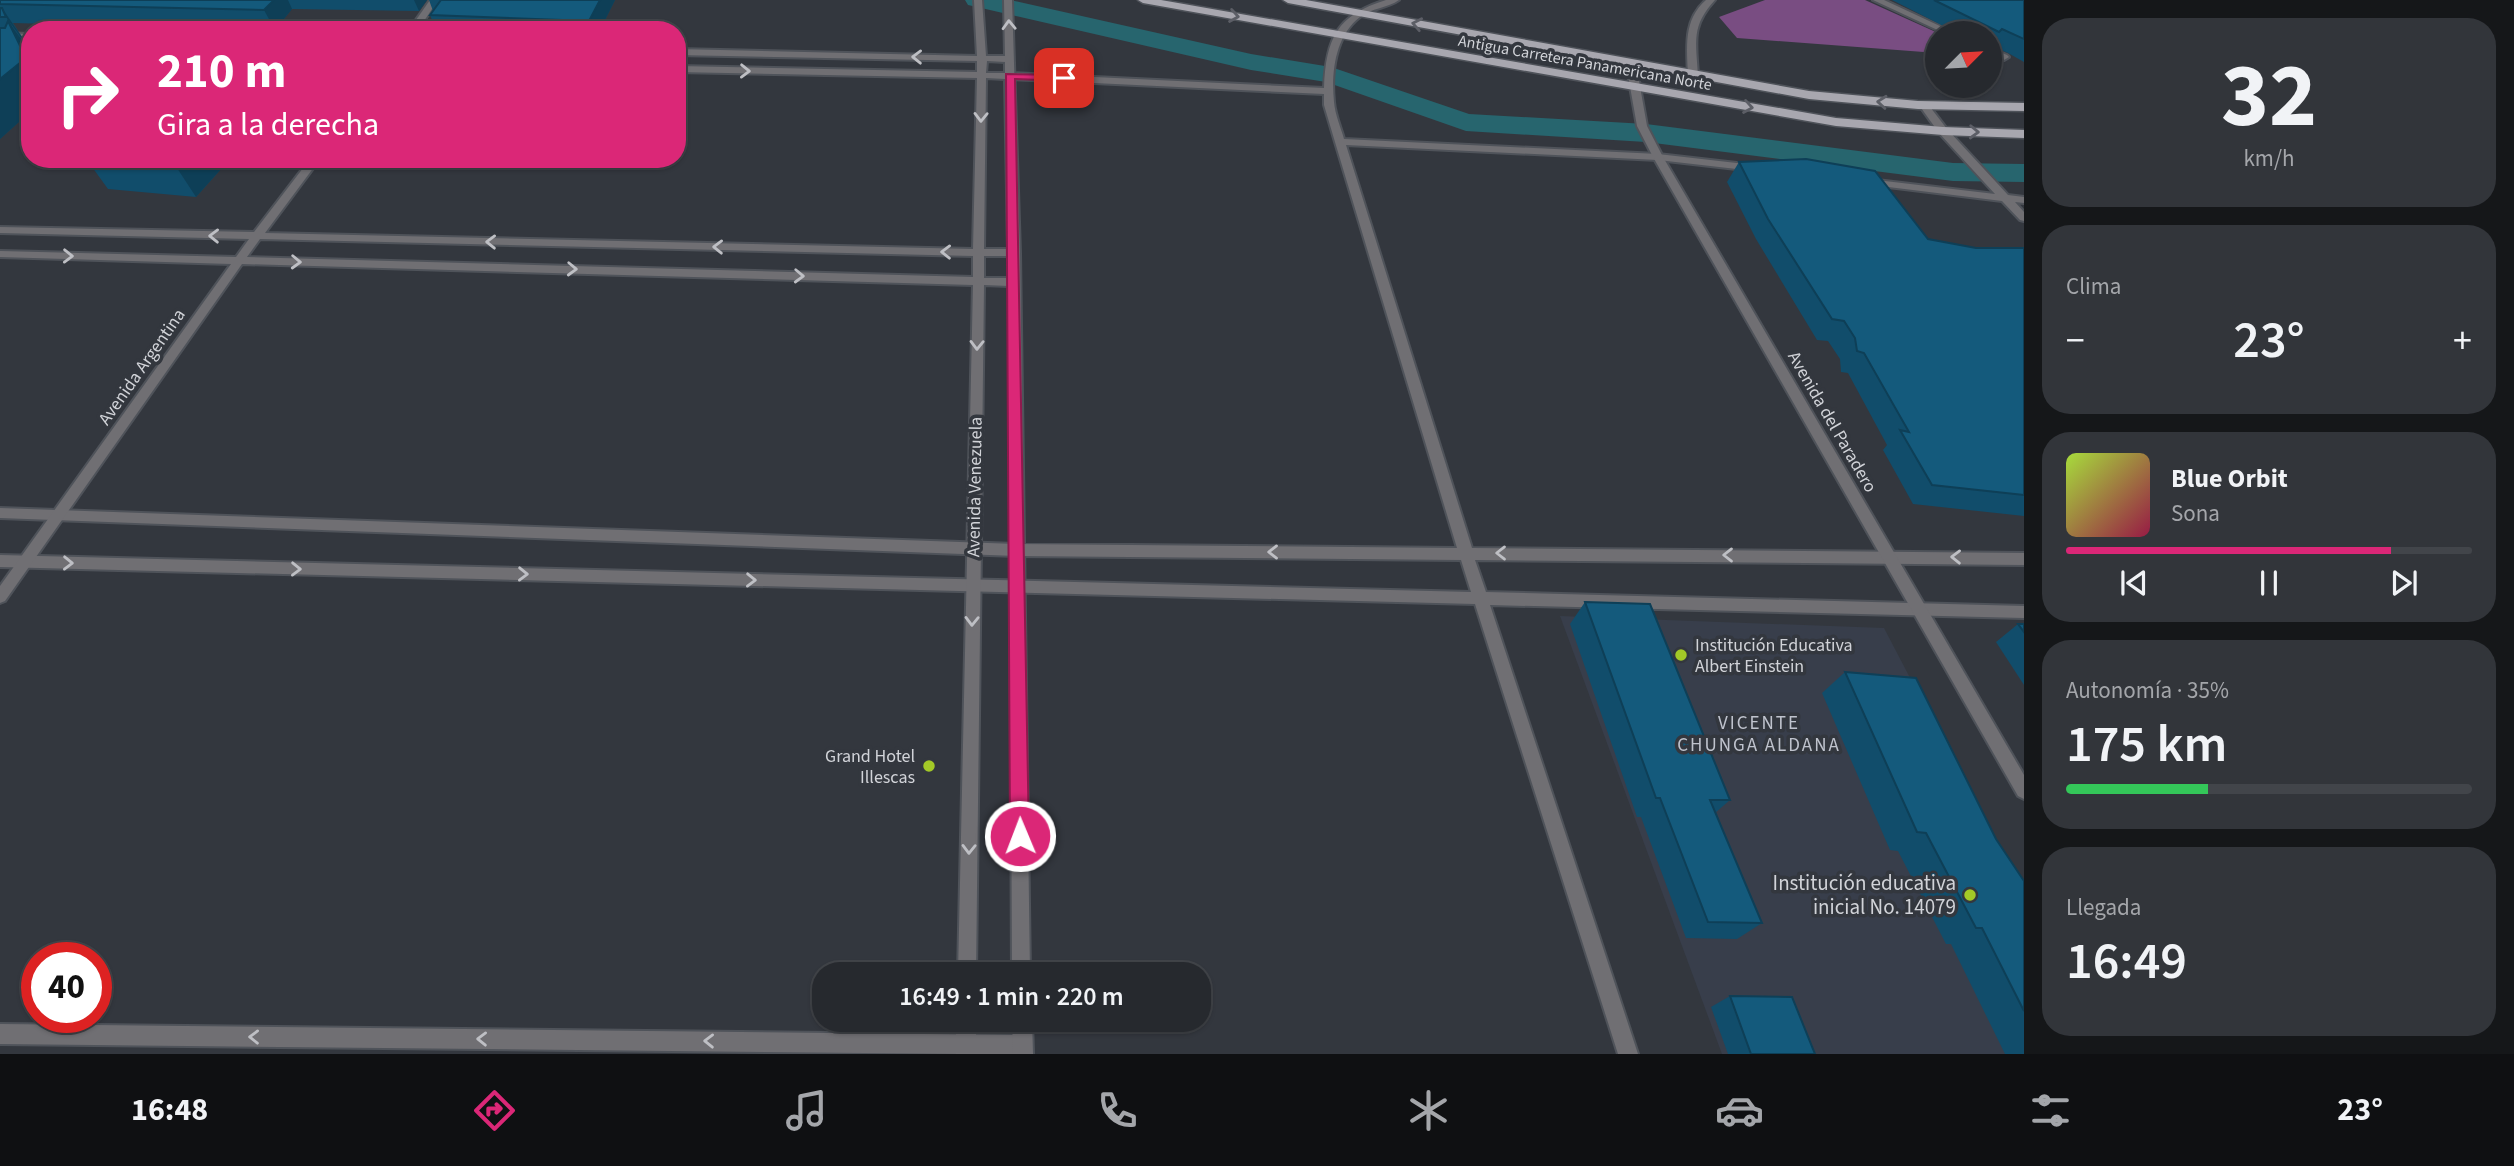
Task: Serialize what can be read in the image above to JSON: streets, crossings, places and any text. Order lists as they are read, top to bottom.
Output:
{
  "streets": {
    "main road": ["Antigua Carretera Panamericana Norte"],
    "street": ["Avenida Argentina", "Avenida del Paradero", "Avenida Venezuela"]
  },
  "crossings": [
    ["Antigua Carretera Panamericana Norte", "Avenida del Paradero"]
  ],
  "districts": ["VICENTE CHUNGA ALDANA"],
  "places": ["Institución Educativa Albert Einstein", "Grand Hotel Illescas", "Institución educativa inicial No. 14079"],
  "north": "top right",
  "page": {
    "tile": [
      ["32", "km/h"],
      "Clima",
      ["Autonomía · 35%", "175 km"],
      ["Llegada", "16:49"]
    ],
    "turn": ["210 m", "Gira a la derecha"],
    "heat": ["−", "23°", "+"],
    "song": ["Blue Orbit", "Sona"],
    "limit": "40",
    "trip": "16:49 · 1 min · 220 m",
    "tabs": ["16:48", "23°"]
  }
}
